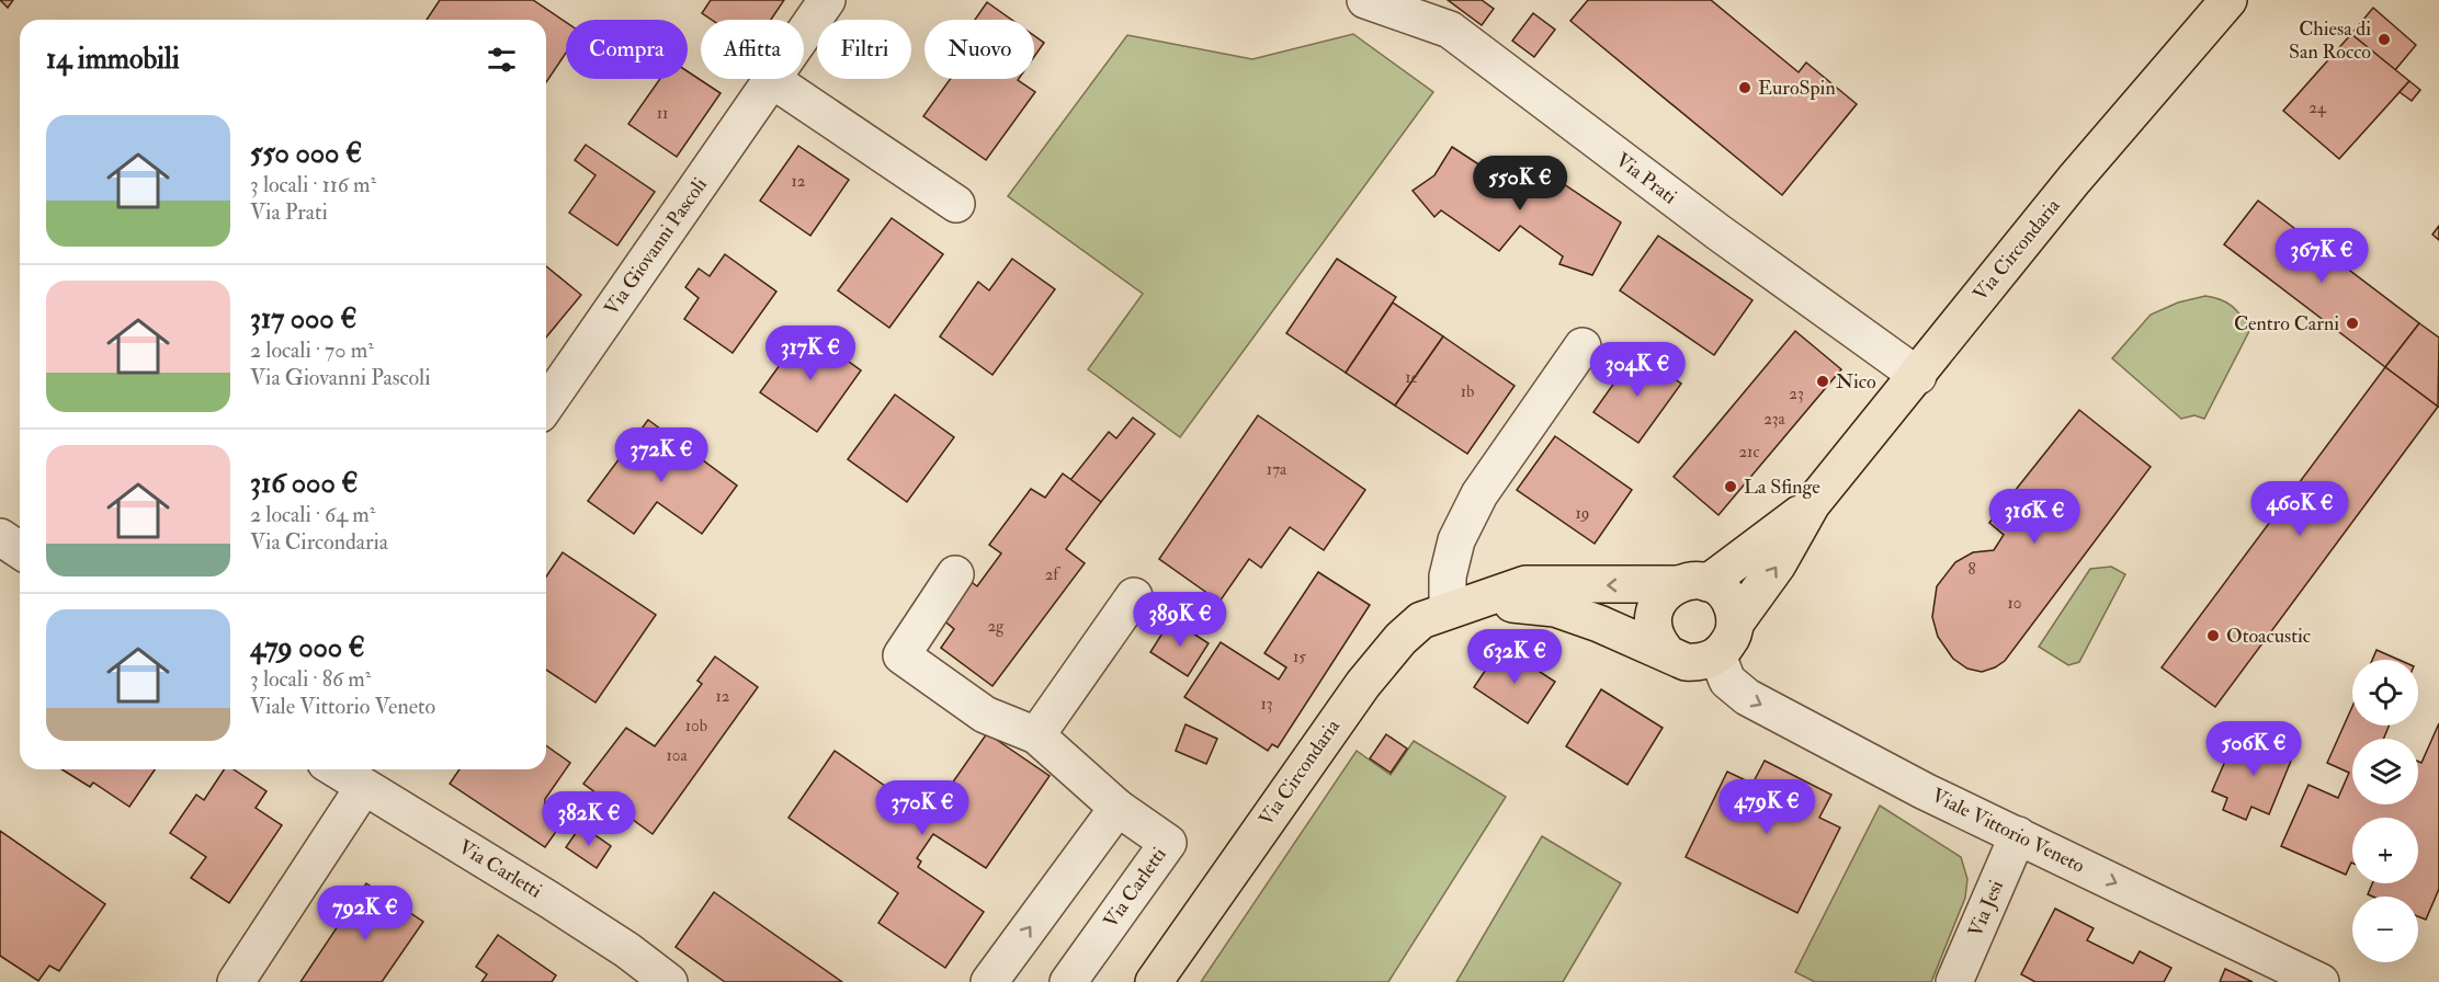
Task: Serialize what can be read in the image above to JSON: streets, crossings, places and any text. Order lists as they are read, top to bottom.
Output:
{
  "streets": {
    "main road": ["Via Circondaria"],
    "street": [
      "Via Prati",
      "Via Giovanni Pascoli",
      "Viale Vittorio Veneto",
      "Via Carletti",
      "Via Jesi"
    ]
  },
  "crossings": [
    ["Via Prati", "Via Circondaria"],
    ["Via Circondaria", "Viale Vittorio Veneto"],
    ["Viale Vittorio Veneto", "Via Jesi"]
  ],
  "one_way": ["Viale Vittorio Veneto"],
  "places": [
    "Chiesa di San Rocco",
    "EuroSpin",
    "Centro Carni",
    "Nico",
    "La Sfinge",
    "Otoacustic"
  ],
  "house_numbers": [
    "24",
    "11",
    "12",
    "1c",
    "1b",
    "23",
    "23a",
    "21c",
    "17a",
    "19",
    "8",
    "2f",
    "10",
    "2g",
    "15",
    "12",
    "13",
    "10b",
    "10a"
  ],
  "page": {
    "chip": [
      "Compra",
      "Affitta",
      "Filtri",
      "Nuovo"
    ],
    "heading": "14 immobili",
    "list": [
      {
        "name": "550 000 €",
        "note": "3 locali · 116 m² · Via Prati"
      },
      {
        "name": "317 000 €",
        "note": "2 locali · 70 m² · Via Giovanni Pascoli"
      },
      {
        "name": "316 000 €",
        "note": "2 locali · 64 m² · Via Circondaria"
      },
      {
        "name": "479 000 €",
        "note": "3 locali · 86 m² · Viale Vittorio Veneto"
      }
    ],
    "price": [
      "550K €",
      "367K €",
      "317K €",
      "304K €",
      "372K €",
      "460K €",
      "316K €",
      "389K €",
      "632K €",
      "506K €",
      "479K €",
      "370K €",
      "382K €",
      "792K €"
    ],
    "map_buttons": ["+", "−"]
  }
}
